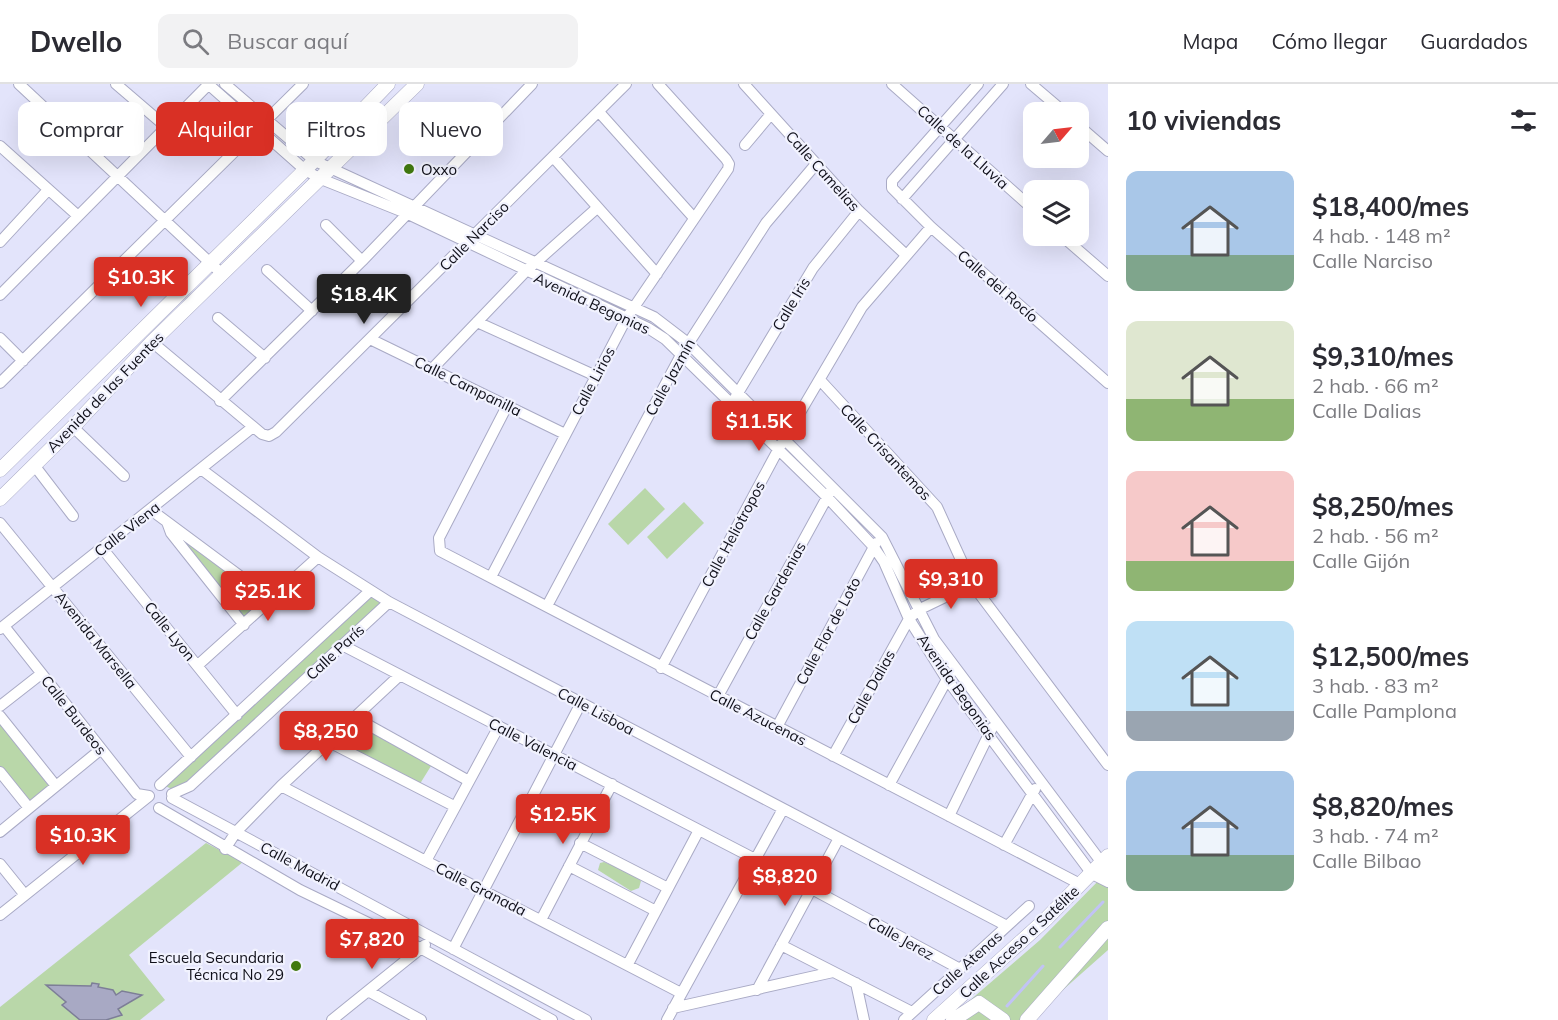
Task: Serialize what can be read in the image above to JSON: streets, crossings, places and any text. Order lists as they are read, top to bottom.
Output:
{
  "streets": {
    "main road": ["Avenida de las Fuentes", "Calle Acceso a Satélite"],
    "street": [
      "Calle de la Lluvia",
      "Calle Camelias",
      "Calle Narciso",
      "Calle del Rocío",
      "Avenida Begonias",
      "Calle Iris",
      "Calle Jazmín",
      "Calle Lirios",
      "Calle Campanilla",
      "Calle Crisantemos",
      "Calle Viena",
      "Calle Heliotropos",
      "Calle Gardenias",
      "Calle Lyon",
      "Calle Flor de Loto",
      "Avenida Marsella",
      "Calle París",
      "Calle Dalias",
      "Calle Lisboa",
      "Calle Burdeos",
      "Calle Azucenas",
      "Calle Valencia",
      "Calle Madrid",
      "Calle Granada",
      "Calle Jerez",
      "Calle Atenas"
    ]
  },
  "crossings": [
    ["Calle de la Lluvia", "Calle del Rocío"],
    ["Calle Camelias", "Calle Iris"],
    ["Calle Camelias", "Calle Jazmín"],
    ["Calle Camelias", "Calle Heliotropos"],
    ["Calle Narciso", "Avenida Begonias"],
    ["Calle Narciso", "Calle Campanilla"],
    ["Calle Narciso", "Calle Viena"],
    ["Calle del Rocío", "Calle Heliotropos"],
    ["Avenida Begonias", "Calle Iris"],
    ["Avenida Begonias", "Calle Jazmín"],
    ["Avenida Begonias", "Calle Lirios"],
    ["Avenida Begonias", "Avenida de las Fuentes"],
    ["Avenida Begonias", "Calle Heliotropos"],
    ["Avenida Begonias", "Calle Gardenias"],
    ["Avenida Begonias", "Calle Flor de Loto"],
    ["Avenida Begonias", "Calle Dalias"],
    ["Avenida Begonias", "Calle Acceso a Satélite"],
    ["Calle Jazmín", "Calle Azucenas"],
    ["Calle Lirios", "Calle Campanilla"],
    ["Calle Lirios", "Calle Azucenas"],
    ["Calle Campanilla", "Calle Azucenas"],
    ["Calle Crisantemos", "Calle Heliotropos"],
    ["Calle Crisantemos", "Calle Dalias"],
    ["Calle Viena", "Calle Lyon"],
    ["Calle Viena", "Avenida Marsella"],
    ["Calle Viena", "Calle Lisboa"],
    ["Calle Viena", "Calle Burdeos"],
    ["Calle Heliotropos", "Calle Azucenas"],
    ["Calle Gardenias", "Calle Azucenas"],
    ["Calle Lyon", "Calle París"],
    ["Calle Flor de Loto", "Calle Azucenas"],
    ["Avenida Marsella", "Calle París"],
    ["Calle París", "Calle Lisboa"],
    ["Calle París", "Calle Burdeos"],
    ["Calle París", "Calle Valencia"],
    ["Calle París", "Calle Madrid"],
    ["Calle Dalias", "Calle Azucenas"],
    ["Calle Lisboa", "Calle Atenas"],
    ["Calle Burdeos", "Calle Madrid"],
    ["Calle Azucenas", "Calle Acceso a Satélite"],
    ["Calle Jerez", "Calle Atenas"]
  ],
  "places": ["Oxxo", "Escuela Secundaria Técnica No 29"],
  "north": "top right",
  "page": {
    "header": "Dwello",
    "search": "Buscar aquí",
    "nav": ["Mapa", "Cómo llegar", "Guardados"],
    "heading": "10 viviendas",
    "chip": [
      "Comprar",
      "Alquilar",
      "Filtros",
      "Nuevo"
    ],
    "list": [
      {
        "name": "$18,400/mes",
        "note": "4 hab. · 148 m² · Calle Narciso"
      },
      {
        "name": "$9,310/mes",
        "note": "2 hab. · 66 m² · Calle Dalias"
      },
      {
        "name": "$8,250/mes",
        "note": "2 hab. · 56 m² · Calle Gijón"
      },
      {
        "name": "$12,500/mes",
        "note": "3 hab. · 83 m² · Calle Pamplona"
      },
      {
        "name": "$8,820/mes",
        "note": "3 hab. · 74 m² · Calle Bilbao"
      }
    ],
    "price": [
      "$10.3K",
      "$18.4K",
      "$11.5K",
      "$9,310",
      "$25.1K",
      "$8,250",
      "$12.5K",
      "$10.3K",
      "$8,820",
      "$7,820"
    ]
  }
}
